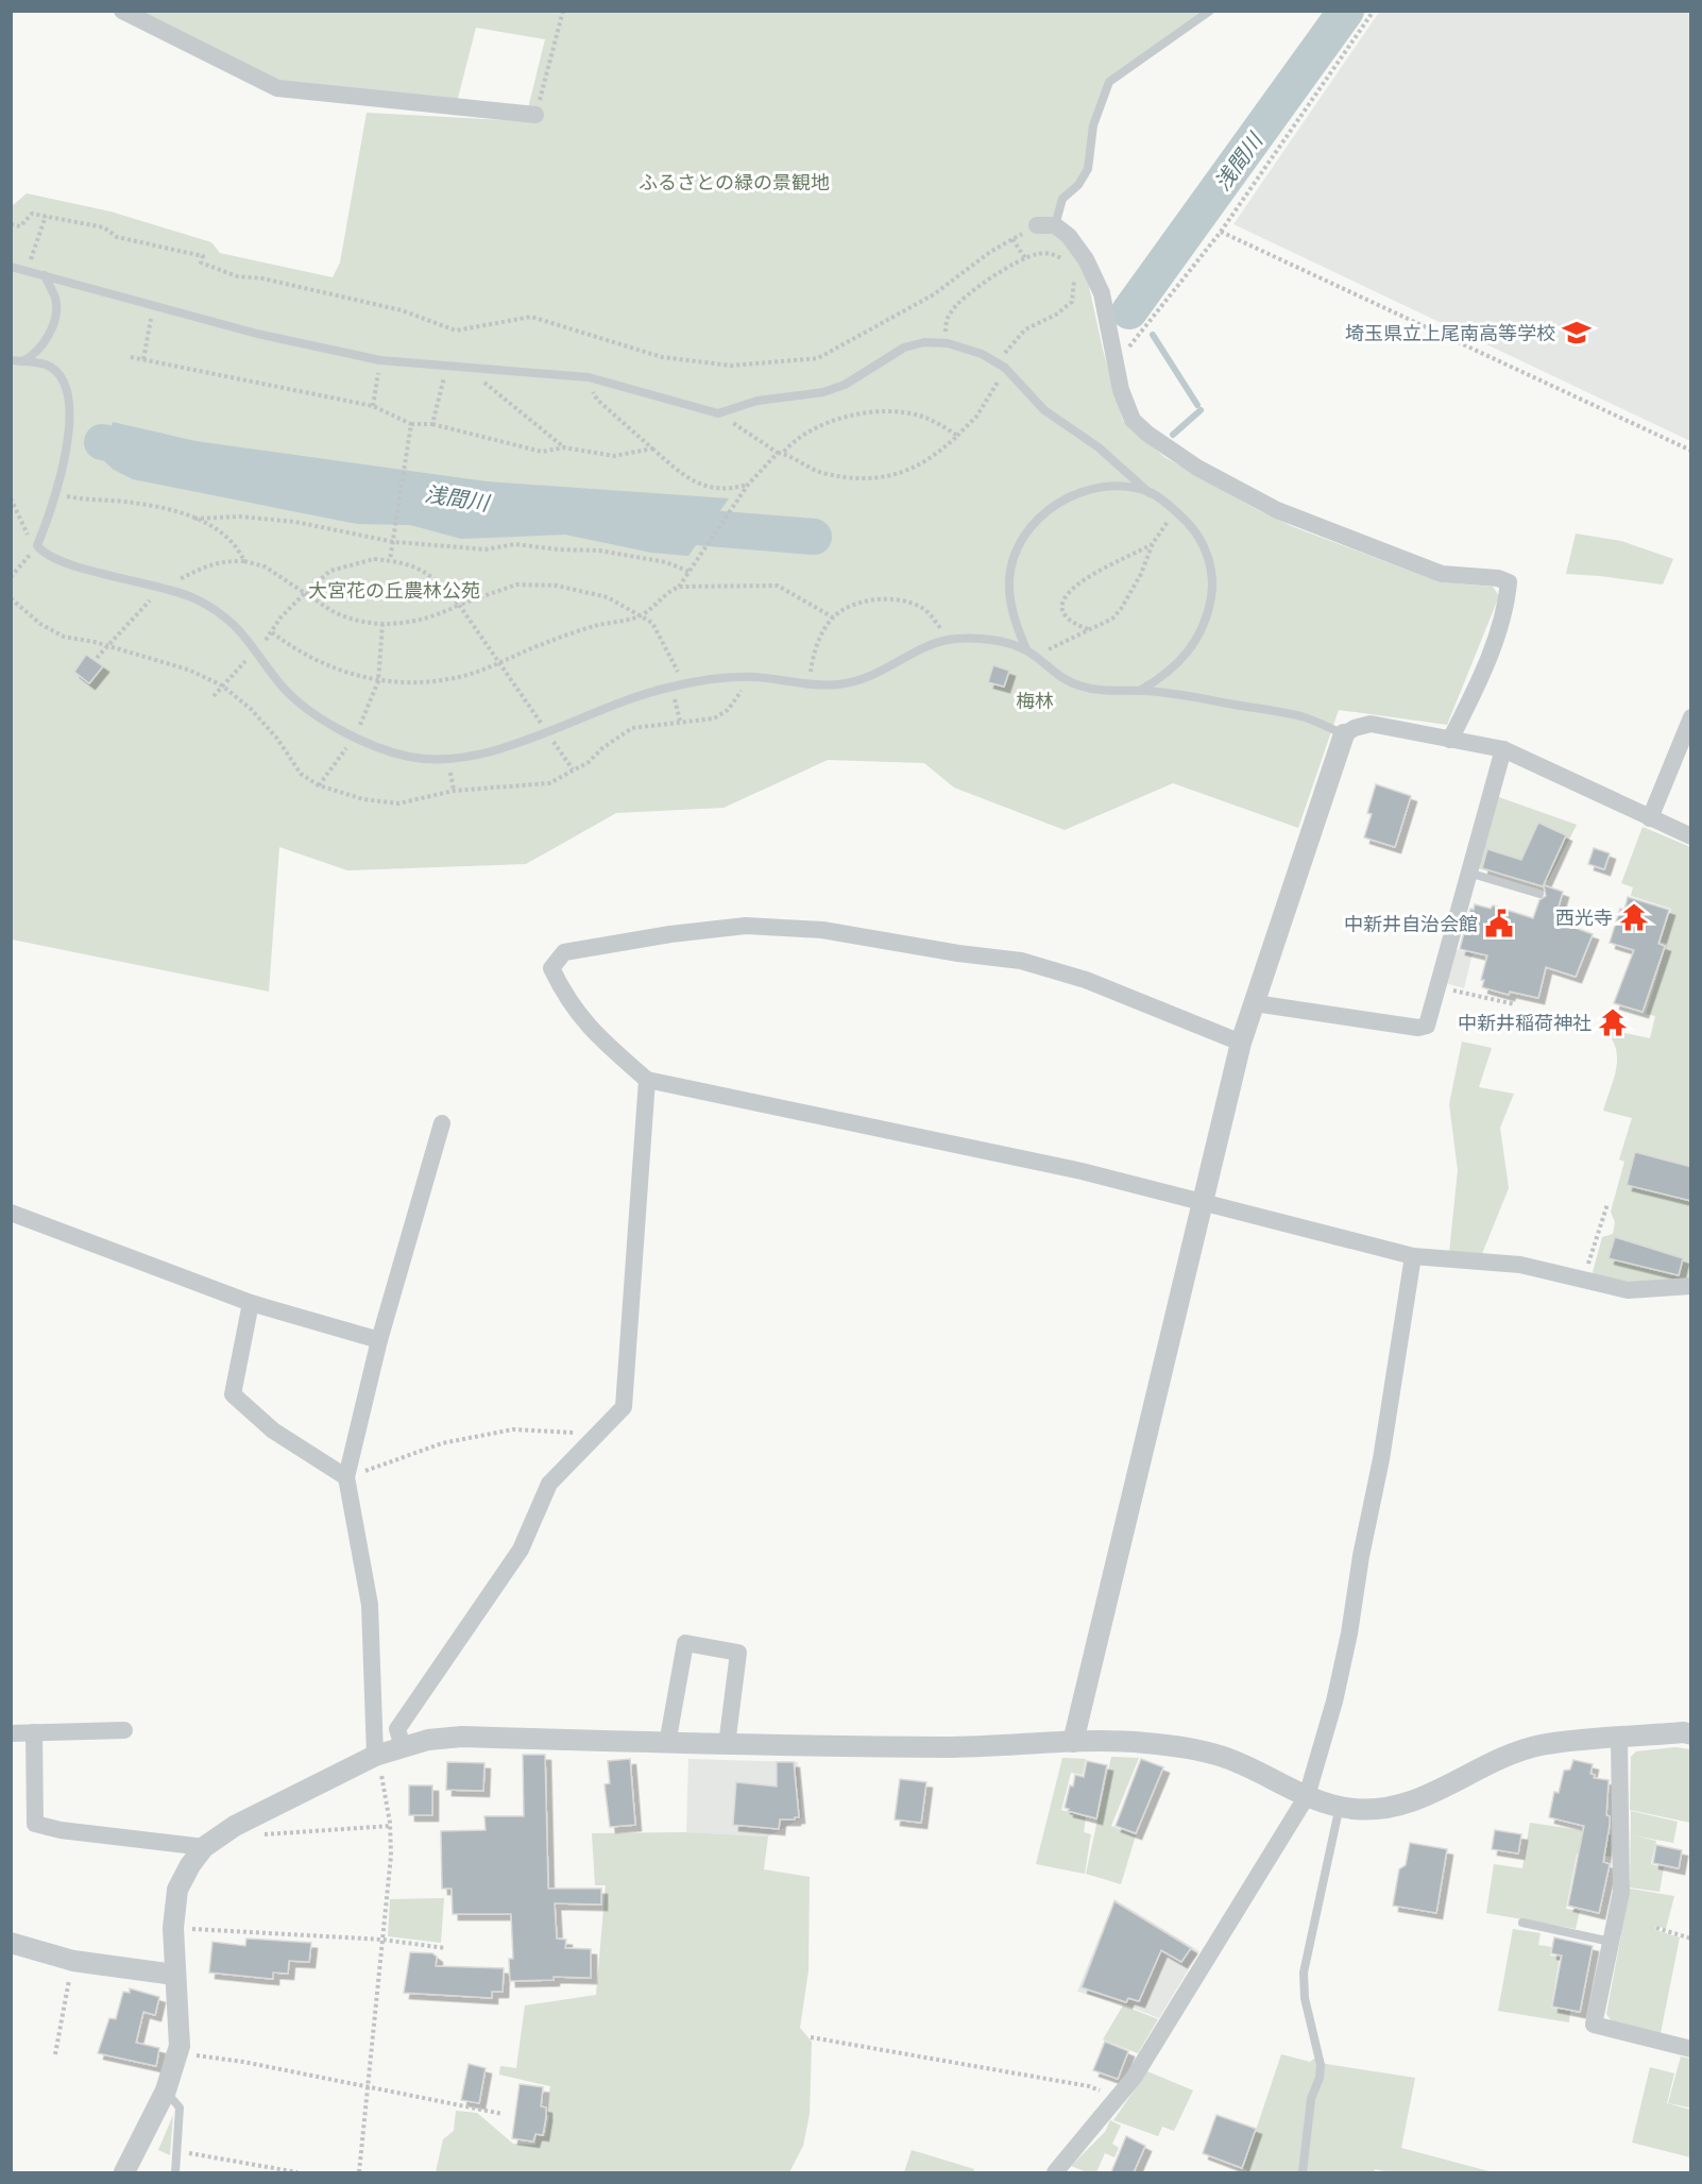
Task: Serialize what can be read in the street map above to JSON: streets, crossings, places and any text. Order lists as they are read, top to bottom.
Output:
{
  "water": ["浅間川"],
  "parks": ["ふるさとの緑の景観地", "大宮花の丘農林公苑", "梅林"],
  "places": {
    "school or university": ["埼玉県立上尾南高等学校"],
    "temple": ["西光寺", "中新井稲荷神社"],
    "public building": ["中新井自治会館"]
  }
}
